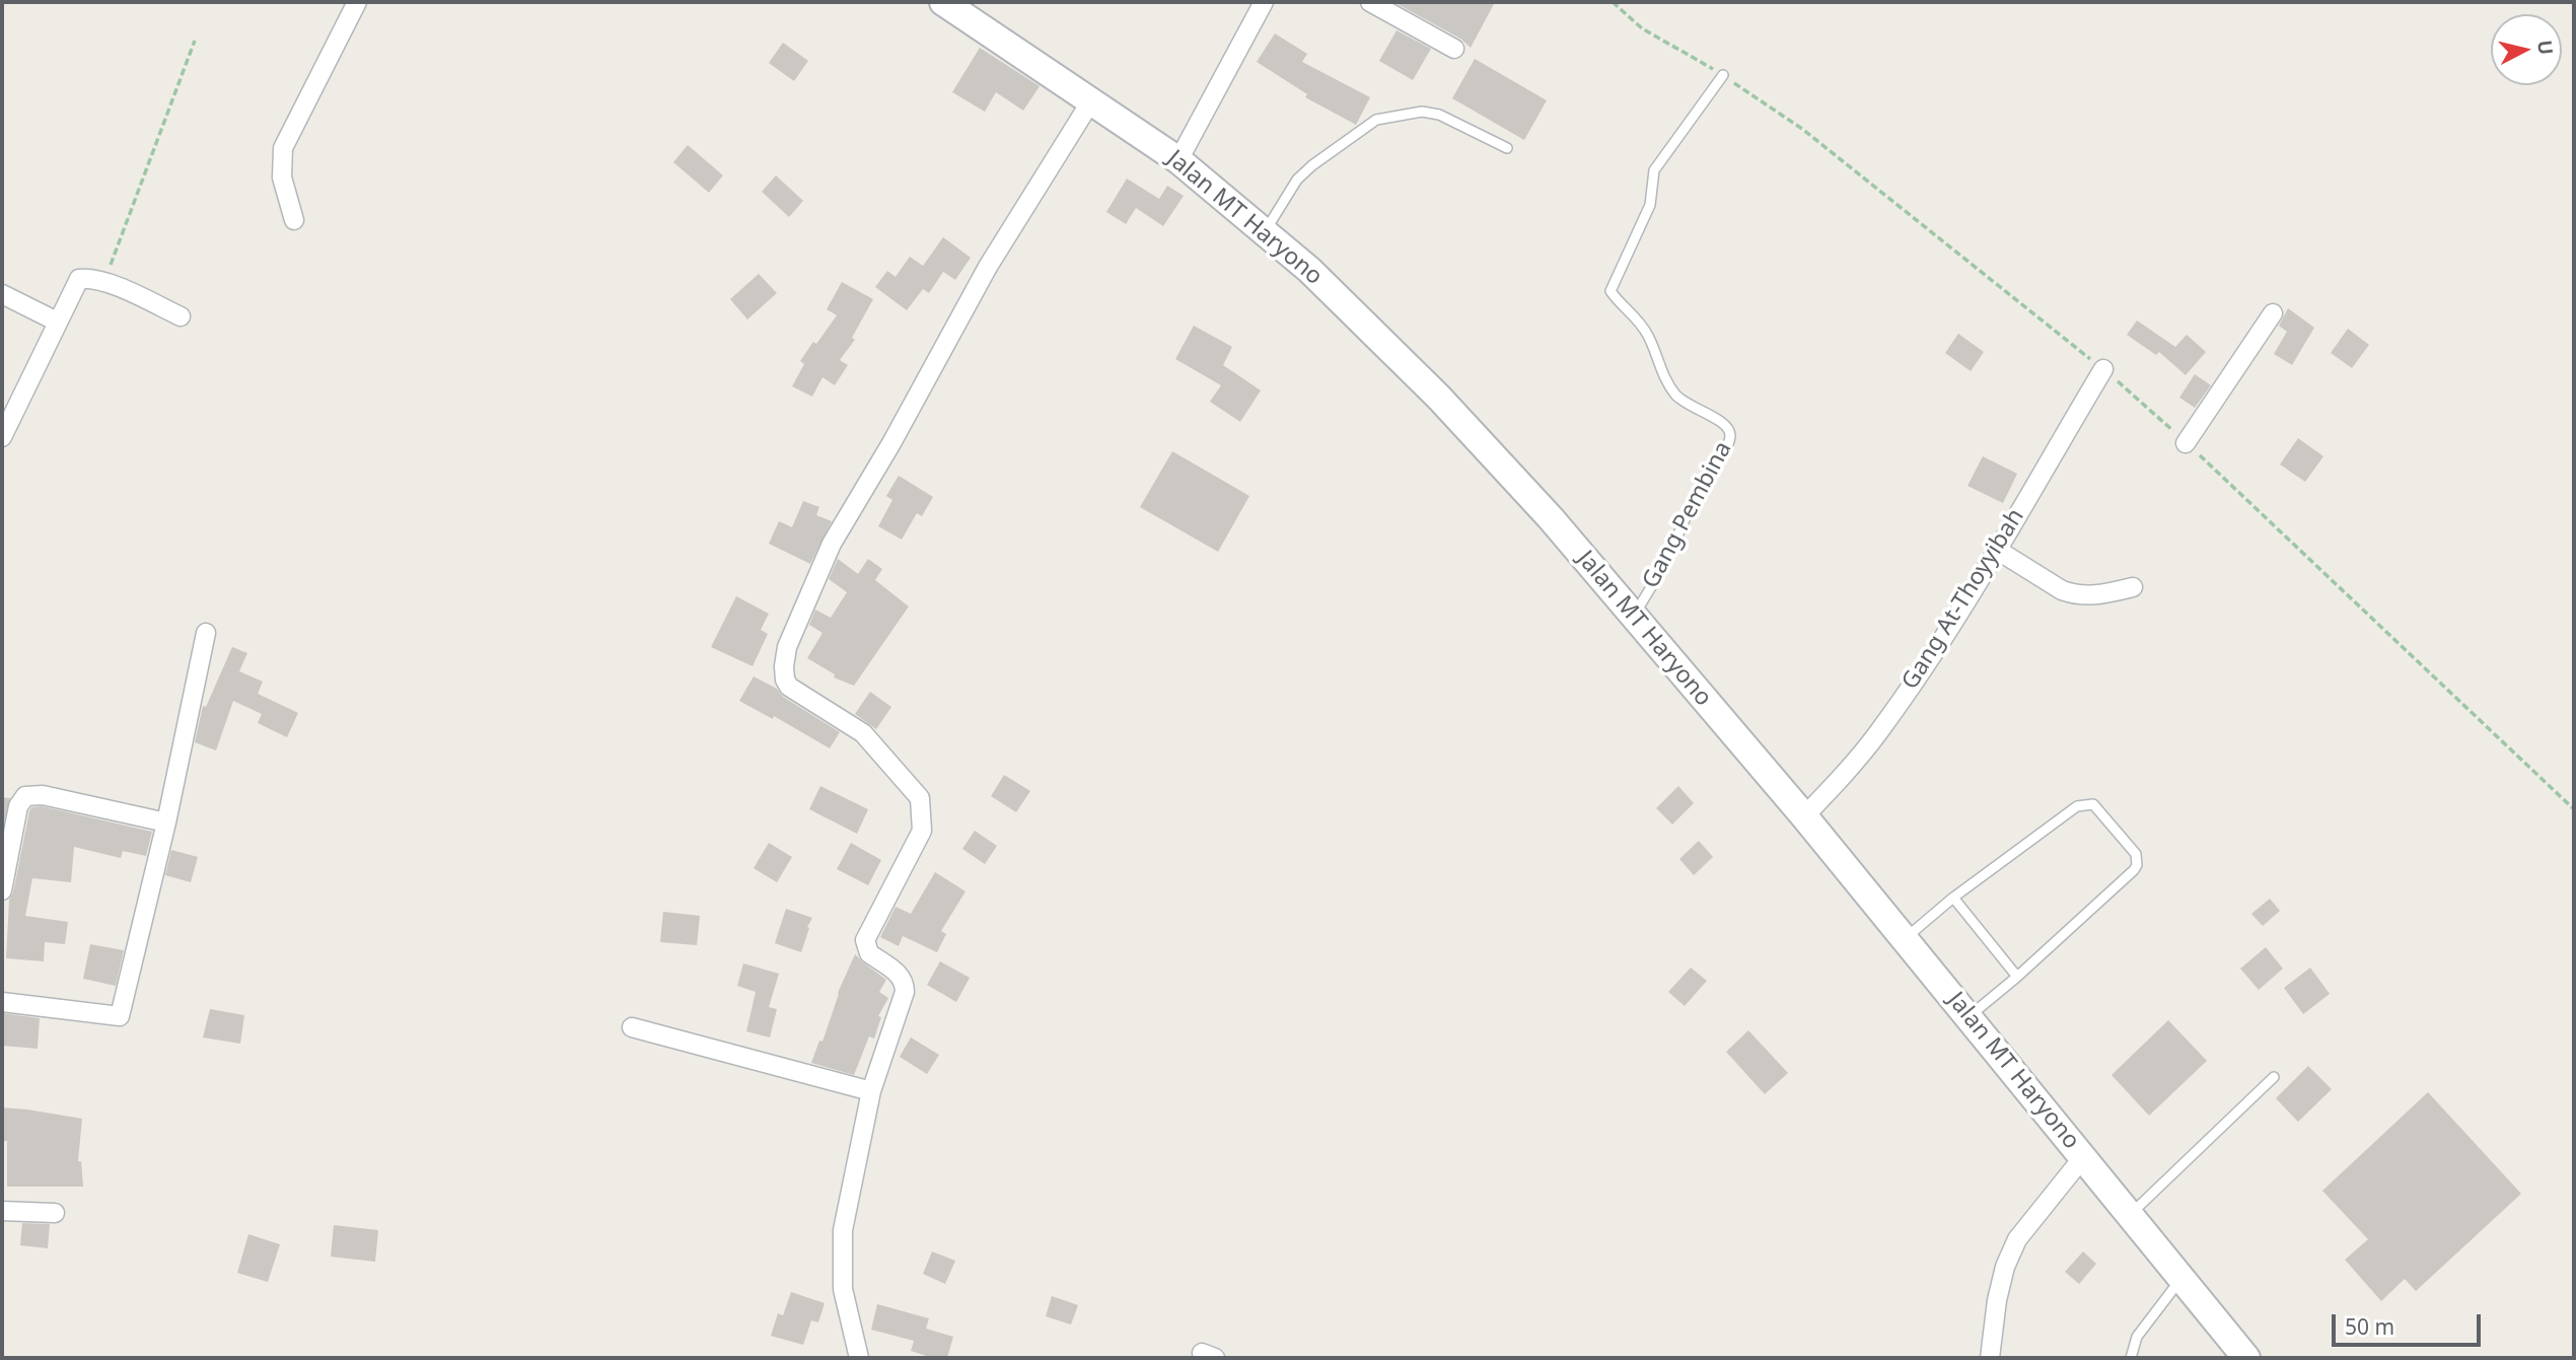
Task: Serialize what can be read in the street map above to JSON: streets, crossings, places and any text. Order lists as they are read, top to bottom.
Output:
{
  "streets": {
    "main road": ["Jalan MT Haryono"],
    "street": ["Gang At-Thoyyibah"],
    "lane": ["Gang Pembina"]
  },
  "crossings": [
    ["Jalan MT Haryono", "Gang Pembina"],
    ["Jalan MT Haryono", "Gang At-Thoyyibah"]
  ],
  "scale_bar": "50 m",
  "north": "right"
}
